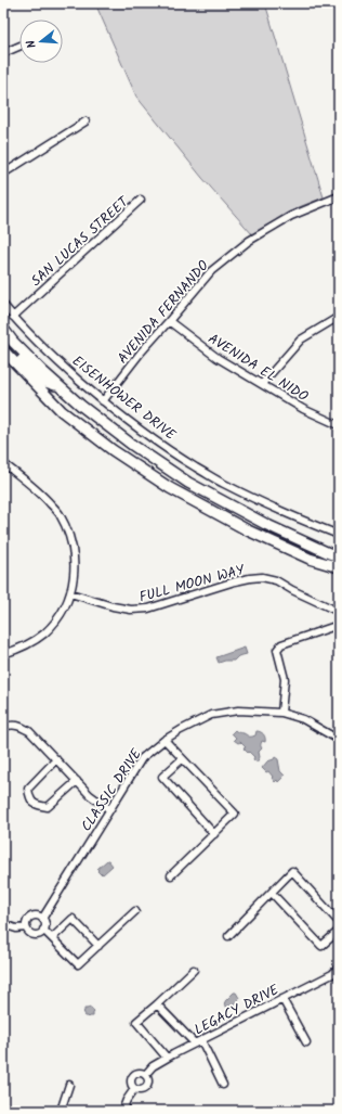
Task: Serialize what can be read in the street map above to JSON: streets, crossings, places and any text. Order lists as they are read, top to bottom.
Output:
{
  "streets": {
    "street": [
      "SAN LUCAS STREET",
      "AVENIDA FERNANDO",
      "AVENIDA EL NIDO",
      "EISENHOWER DRIVE",
      "FULL MOON WAY",
      "CLASSIC DRIVE",
      "LEGACY DRIVE"
    ]
  },
  "crossings": [
    ["SAN LUCAS STREET", "EISENHOWER DRIVE"],
    ["AVENIDA FERNANDO", "AVENIDA EL NIDO"],
    ["AVENIDA FERNANDO", "EISENHOWER DRIVE"]
  ],
  "north": "left"
}
